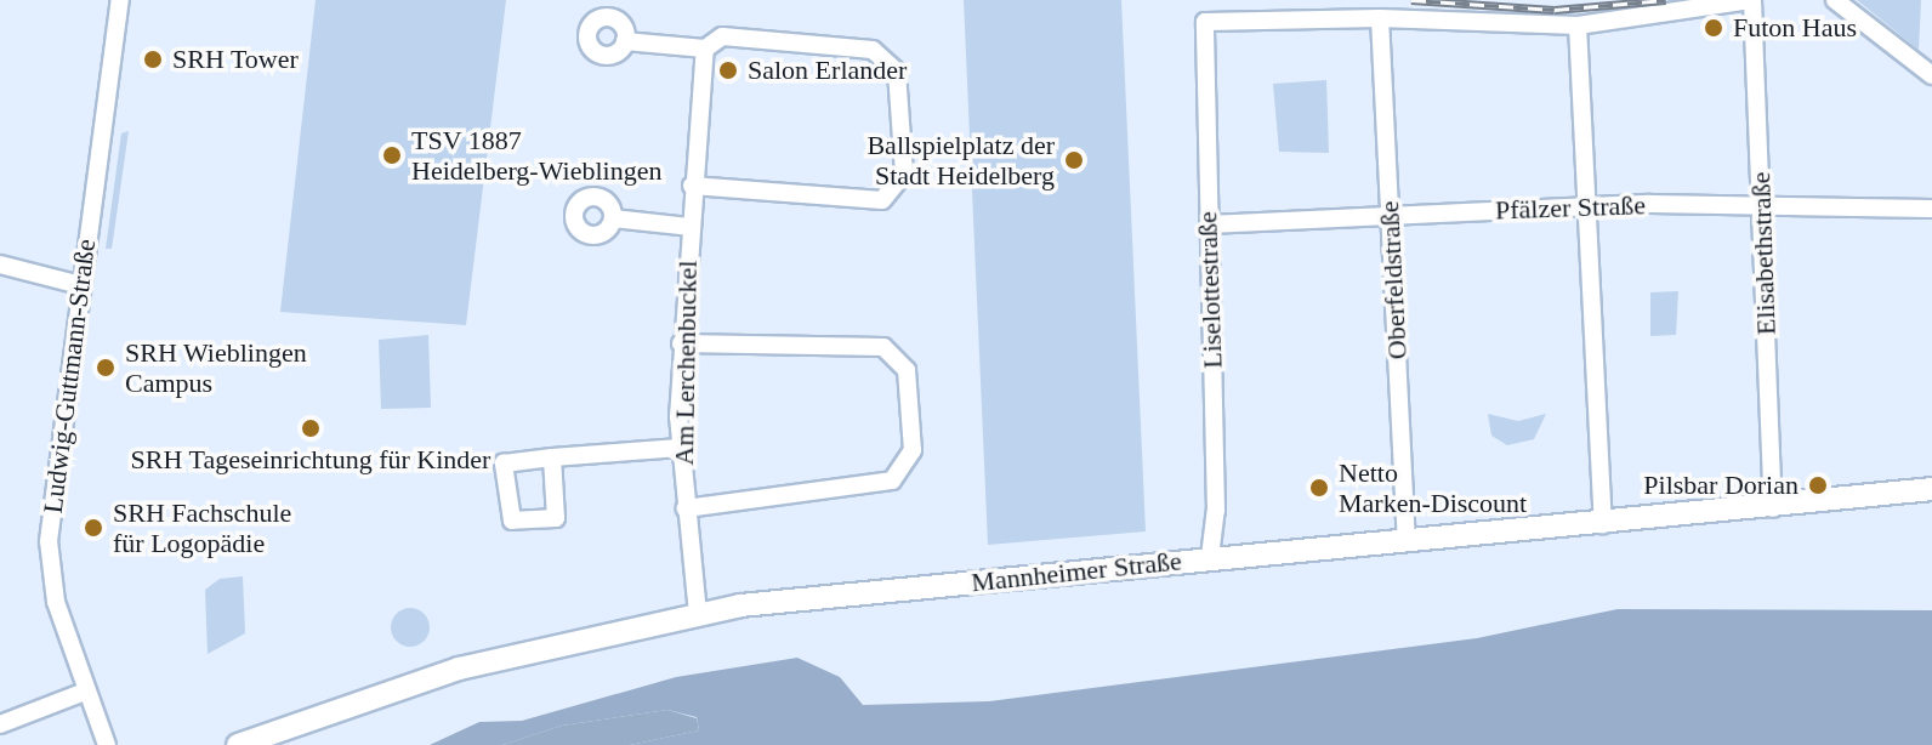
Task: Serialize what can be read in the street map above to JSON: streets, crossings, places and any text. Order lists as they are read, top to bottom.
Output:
{
  "streets": {
    "street": [
      "Pfälzer Straße",
      "Elisabethstraße",
      "Oberfeldstraße",
      "Liselottestraße",
      "Am Lerchenbuckel",
      "Ludwig-Guttmann-Straße",
      "Mannheimer Straße"
    ]
  },
  "crossings": [
    ["Pfälzer Straße", "Elisabethstraße"],
    ["Pfälzer Straße", "Oberfeldstraße"],
    ["Pfälzer Straße", "Liselottestraße"],
    ["Elisabethstraße", "Mannheimer Straße"],
    ["Oberfeldstraße", "Liselottestraße"],
    ["Oberfeldstraße", "Mannheimer Straße"],
    ["Liselottestraße", "Mannheimer Straße"],
    ["Am Lerchenbuckel", "Mannheimer Straße"]
  ],
  "places": [
    "Futon Haus",
    "SRH Tower",
    "Salon Erlander",
    "TSV 1887 Heidelberg-Wieblingen",
    "Ballspielplatz der Stadt Heidelberg",
    "SRH Wieblingen Campus",
    "SRH Tageseinrichtung für Kinder",
    "Pilsbar Dorian",
    "Netto Marken-Discount",
    "SRH Fachschule für Logopädie"
  ]
}
